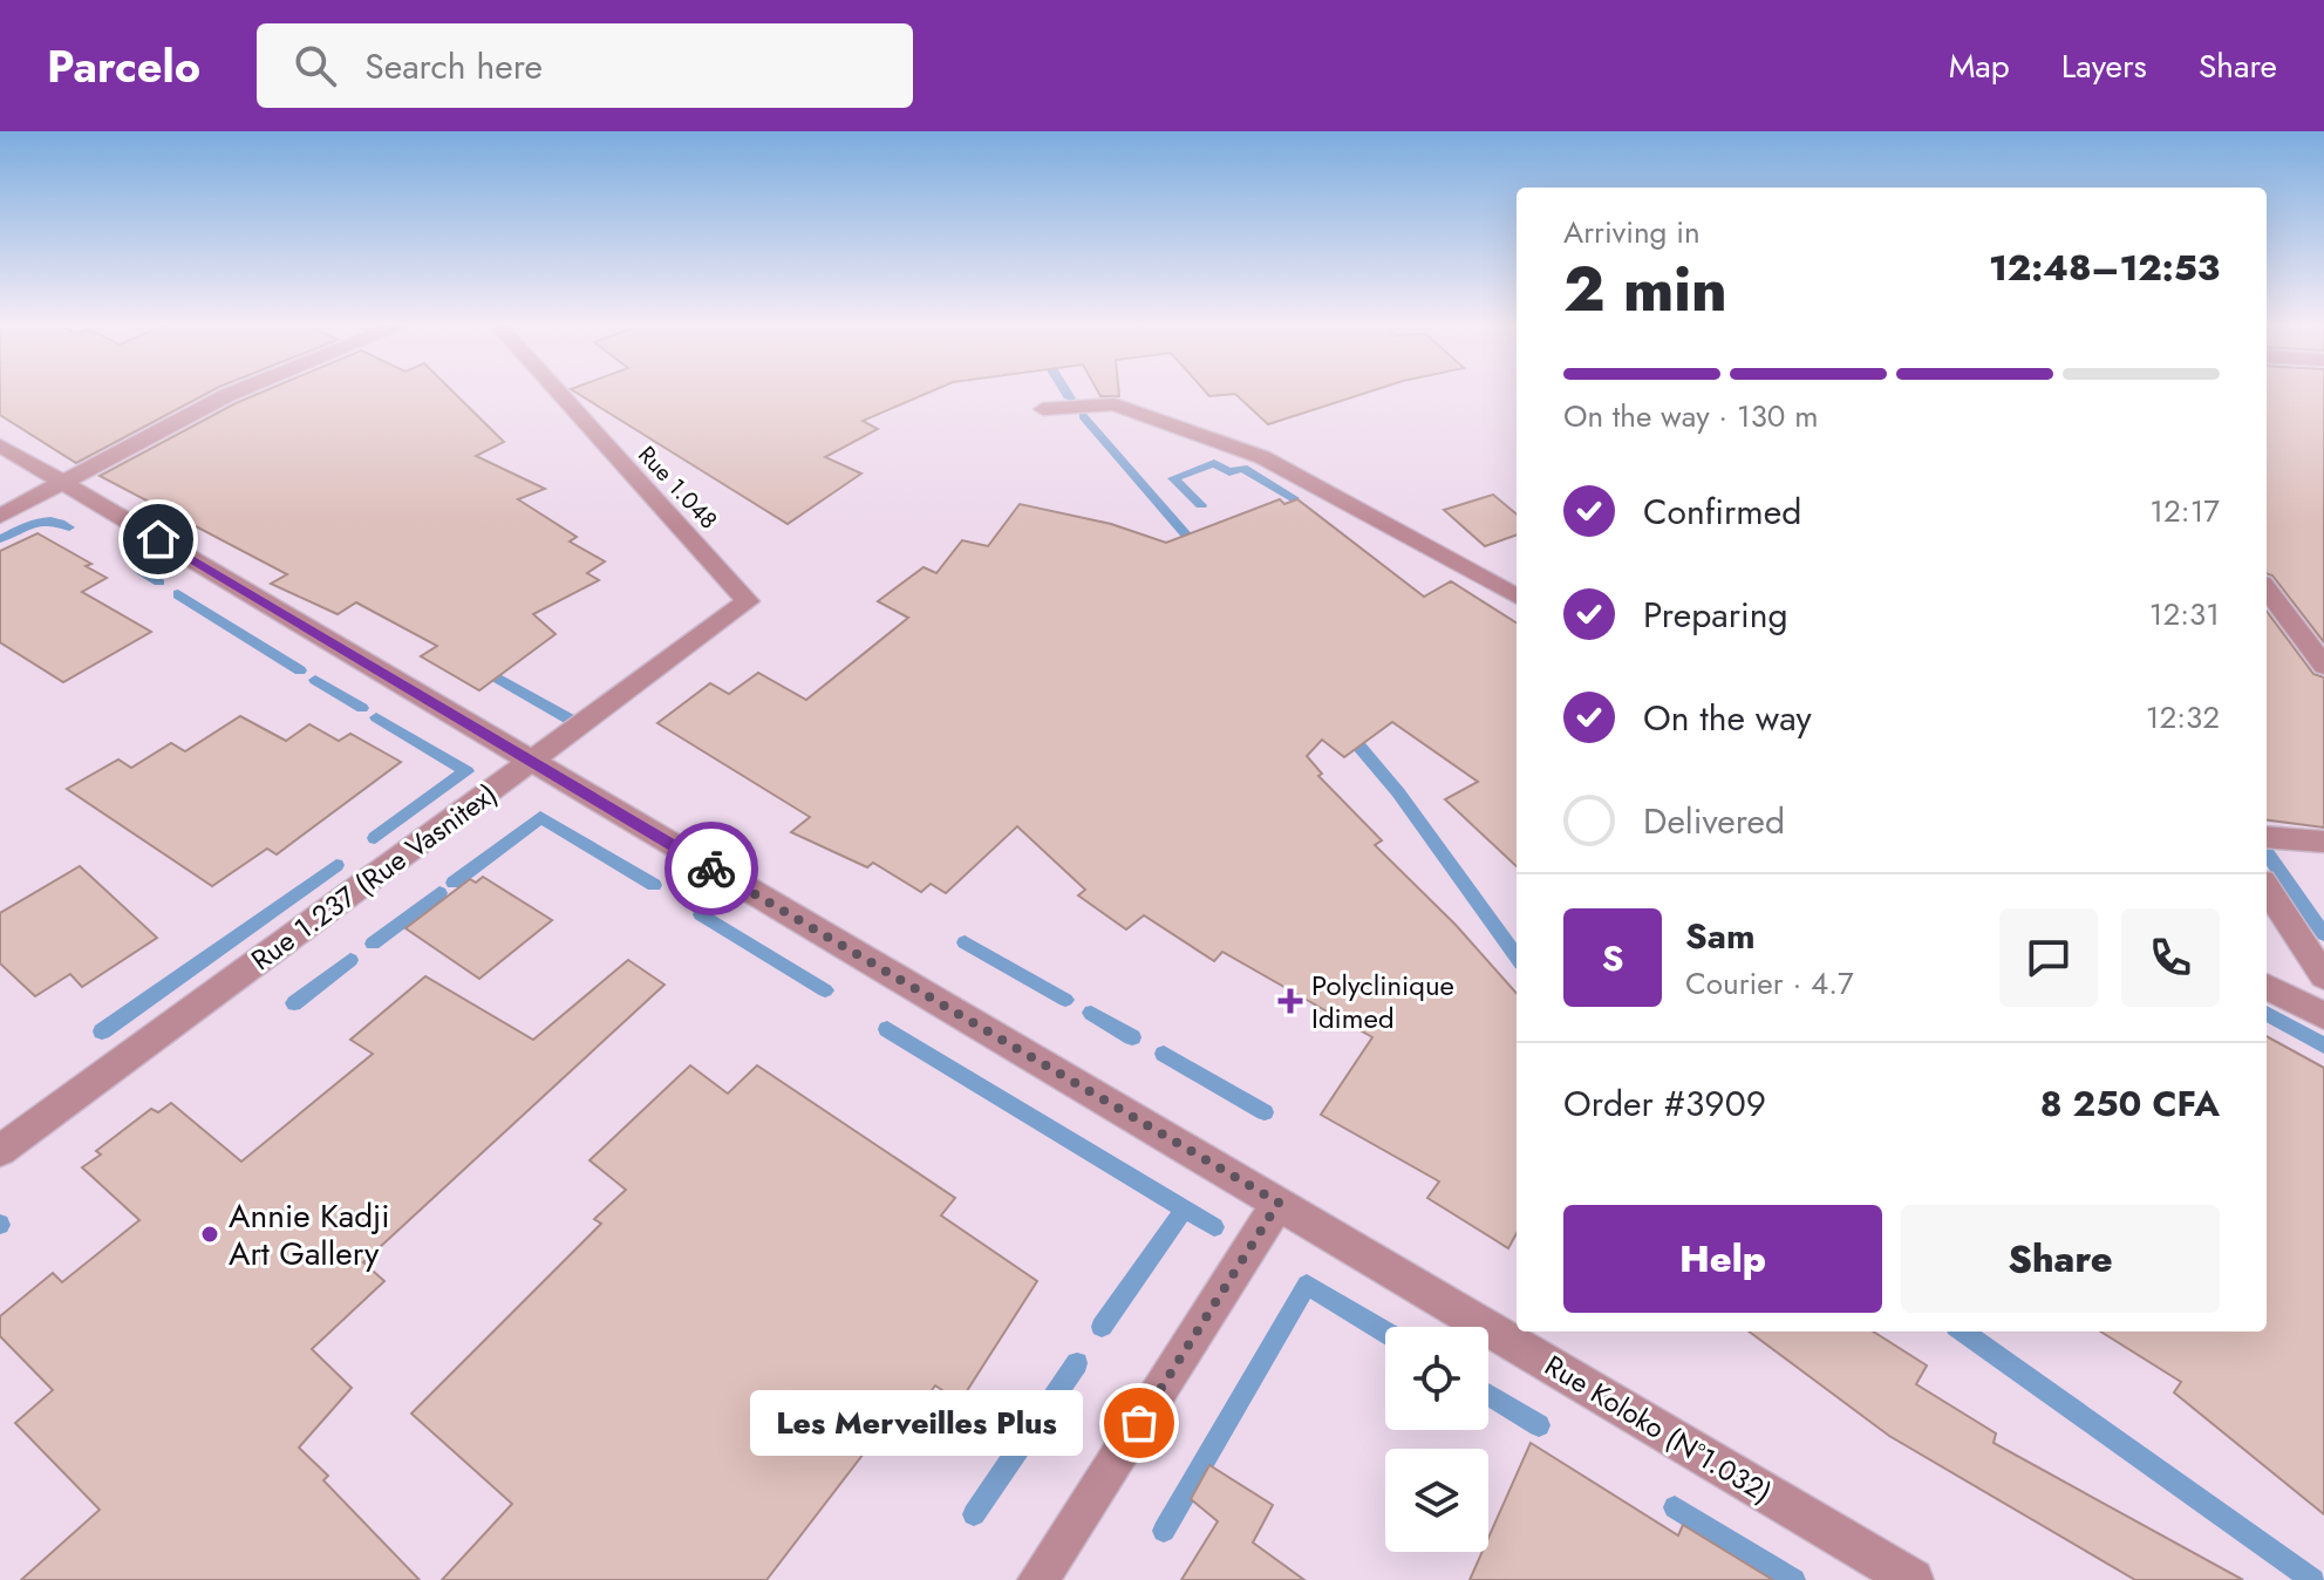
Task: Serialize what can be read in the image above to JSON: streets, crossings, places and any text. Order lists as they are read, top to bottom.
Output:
{
  "streets": {
    "street": ["Rue 1.048", "Rue 1.237 (Rue Vasnitex)", "Rue Koloko (N°1.032)"]
  },
  "crossings": [
    ["Rue 1.048", "Rue 1.237 (Rue Vasnitex)"],
    ["Rue 1.237 (Rue Vasnitex)", "Rue Koloko (N°1.032)"]
  ],
  "places": {
    "health": ["Polyclinique Idimed"],
    "other": ["Annie Kadji Art Gallery", "Les Merveilles Plus"]
  },
  "page": {
    "header": "Parcelo",
    "search": "Search here",
    "nav": ["Map", "Layers", "Share"],
    "heading": ["2 min", "Arriving in", "12:48–12:53"],
    "panel": [
      "Sam",
      "Courier · 4.7",
      "Order #3909",
      "8 250 CFA"
    ],
    "bar": "On the way · 130 m",
    "list": [
      ["Confirmed", "12:17"],
      ["Preparing", "12:31"],
      ["On the way", "12:32"],
      "Delivered"
    ],
    "round": "S",
    "buttons": ["Help", "Share"],
    "bubble": "Les Merveilles Plus"
  }
}
